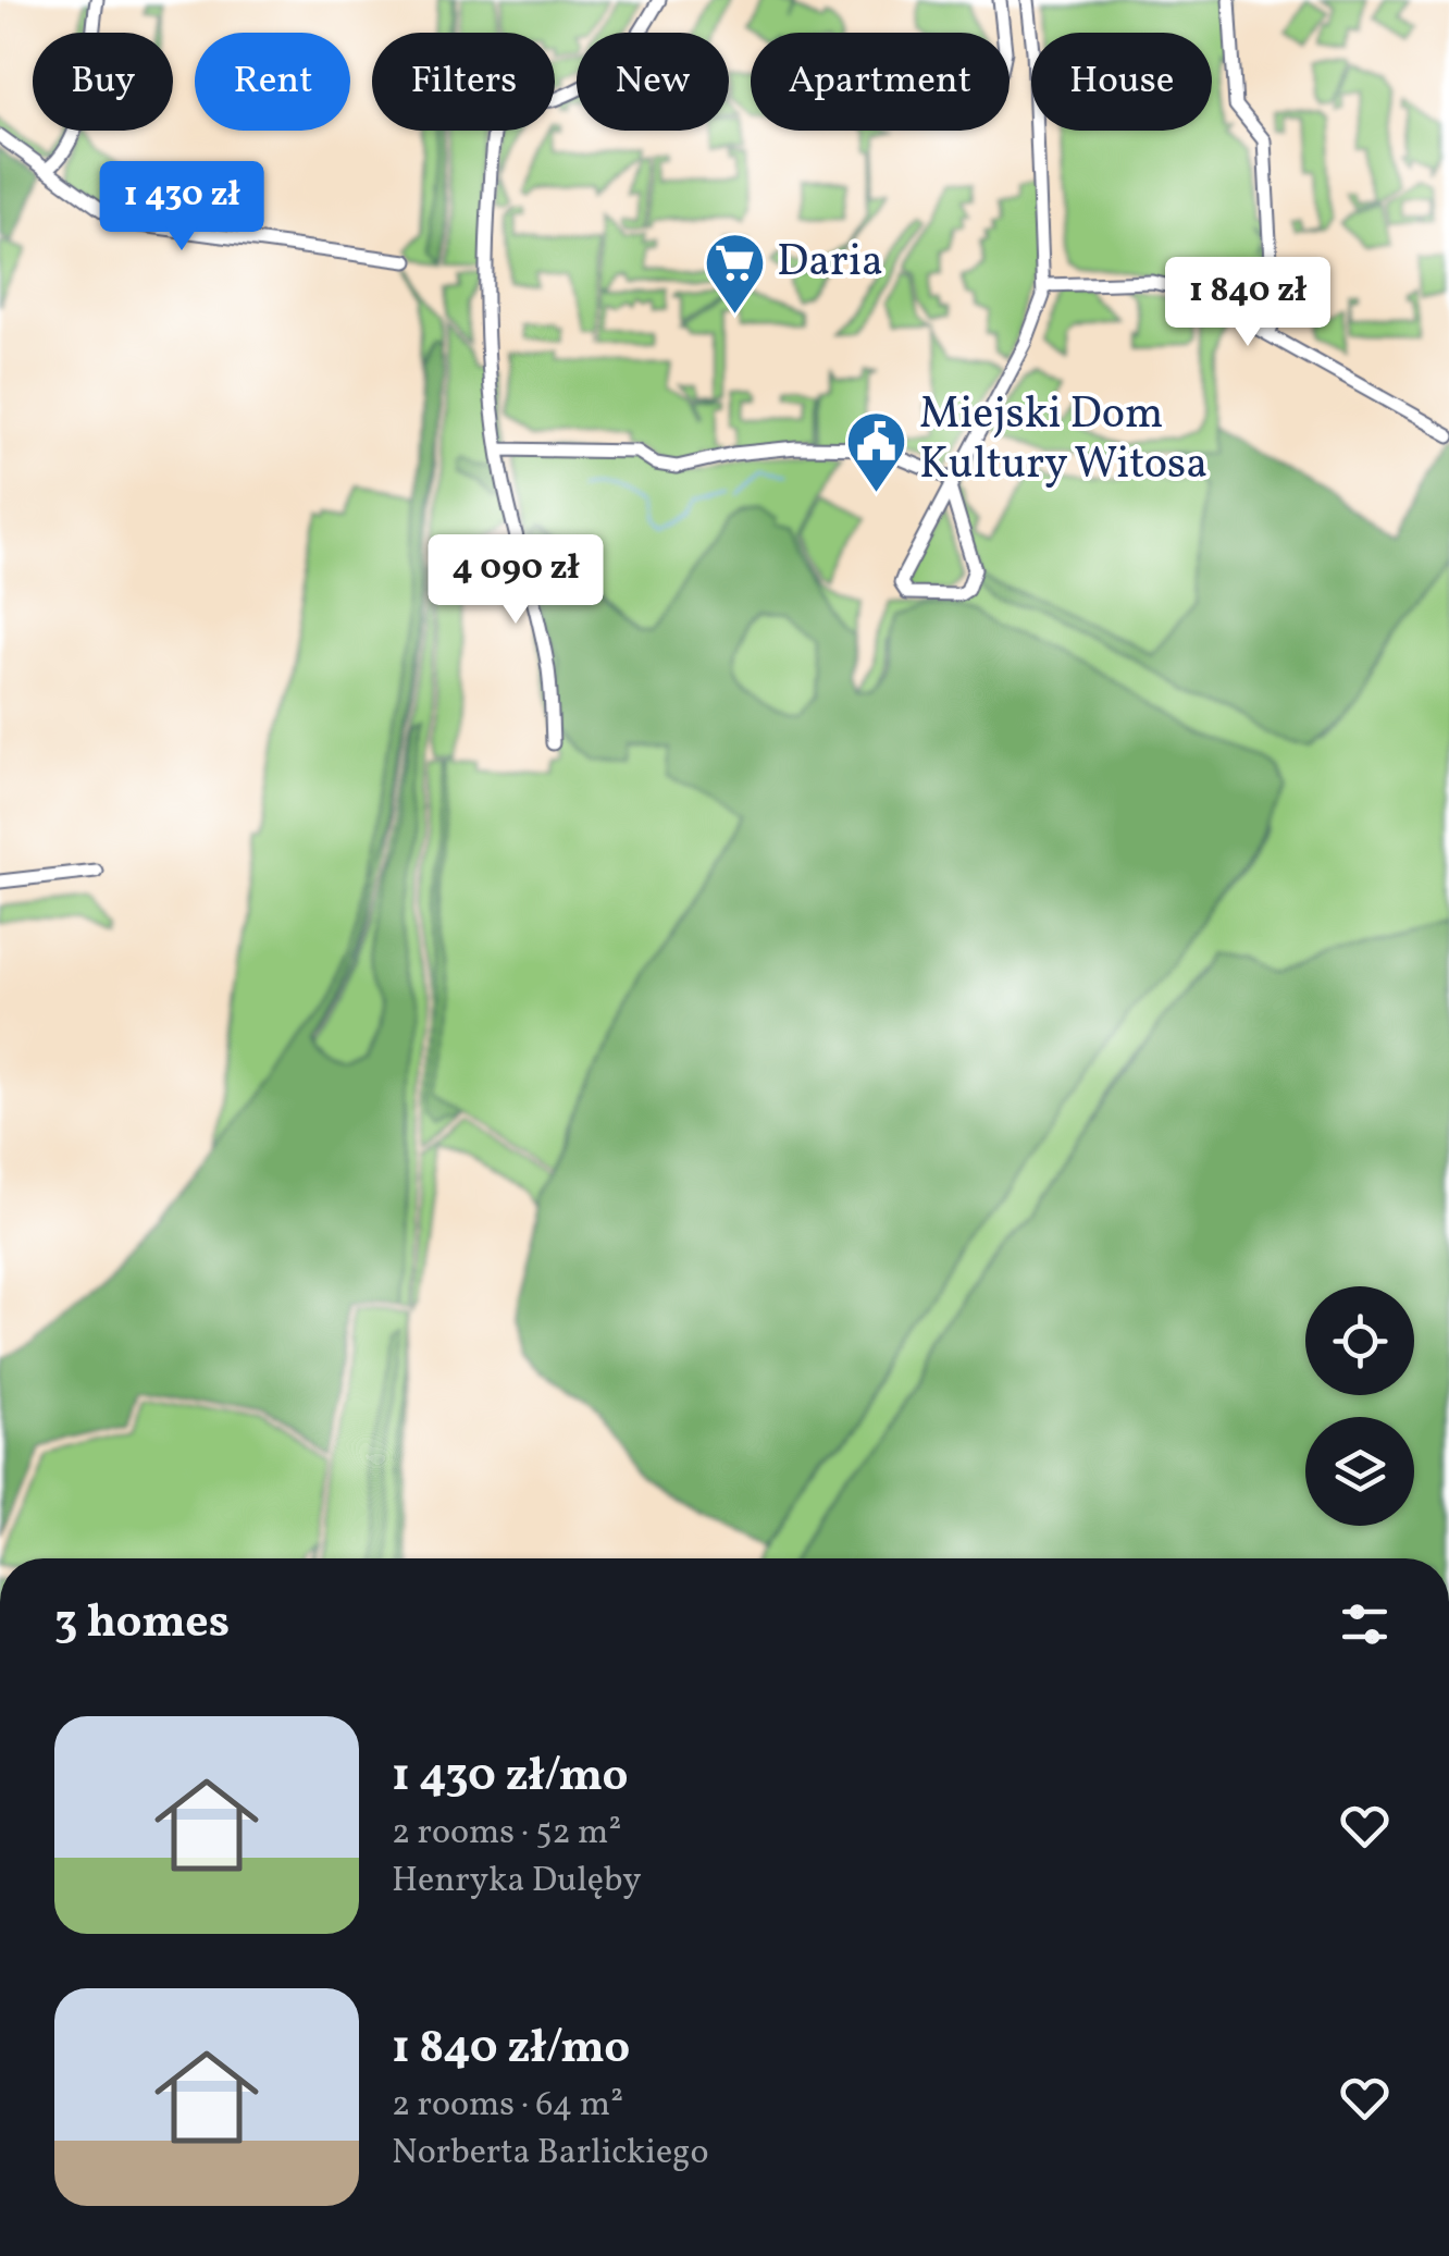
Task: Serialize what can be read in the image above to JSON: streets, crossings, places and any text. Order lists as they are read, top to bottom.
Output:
{
  "places": {
    "supermarket": ["Daria"],
    "public building": ["Miejski Dom Kultury Witosa"]
  },
  "page": {
    "chip": [
      "Buy",
      "Rent",
      "Filters",
      "New",
      "Apartment",
      "House"
    ],
    "price": ["1 430 zł", "1 840 zł", "4 090 zł"],
    "heading": "3 homes",
    "list": [
      {
        "name": "1 430 zł/mo",
        "note": "2 rooms · 52 m² · Henryka Dulęby"
      },
      {
        "name": "1 840 zł/mo",
        "note": "2 rooms · 64 m² · Norberta Barlickiego"
      }
    ]
  }
}
